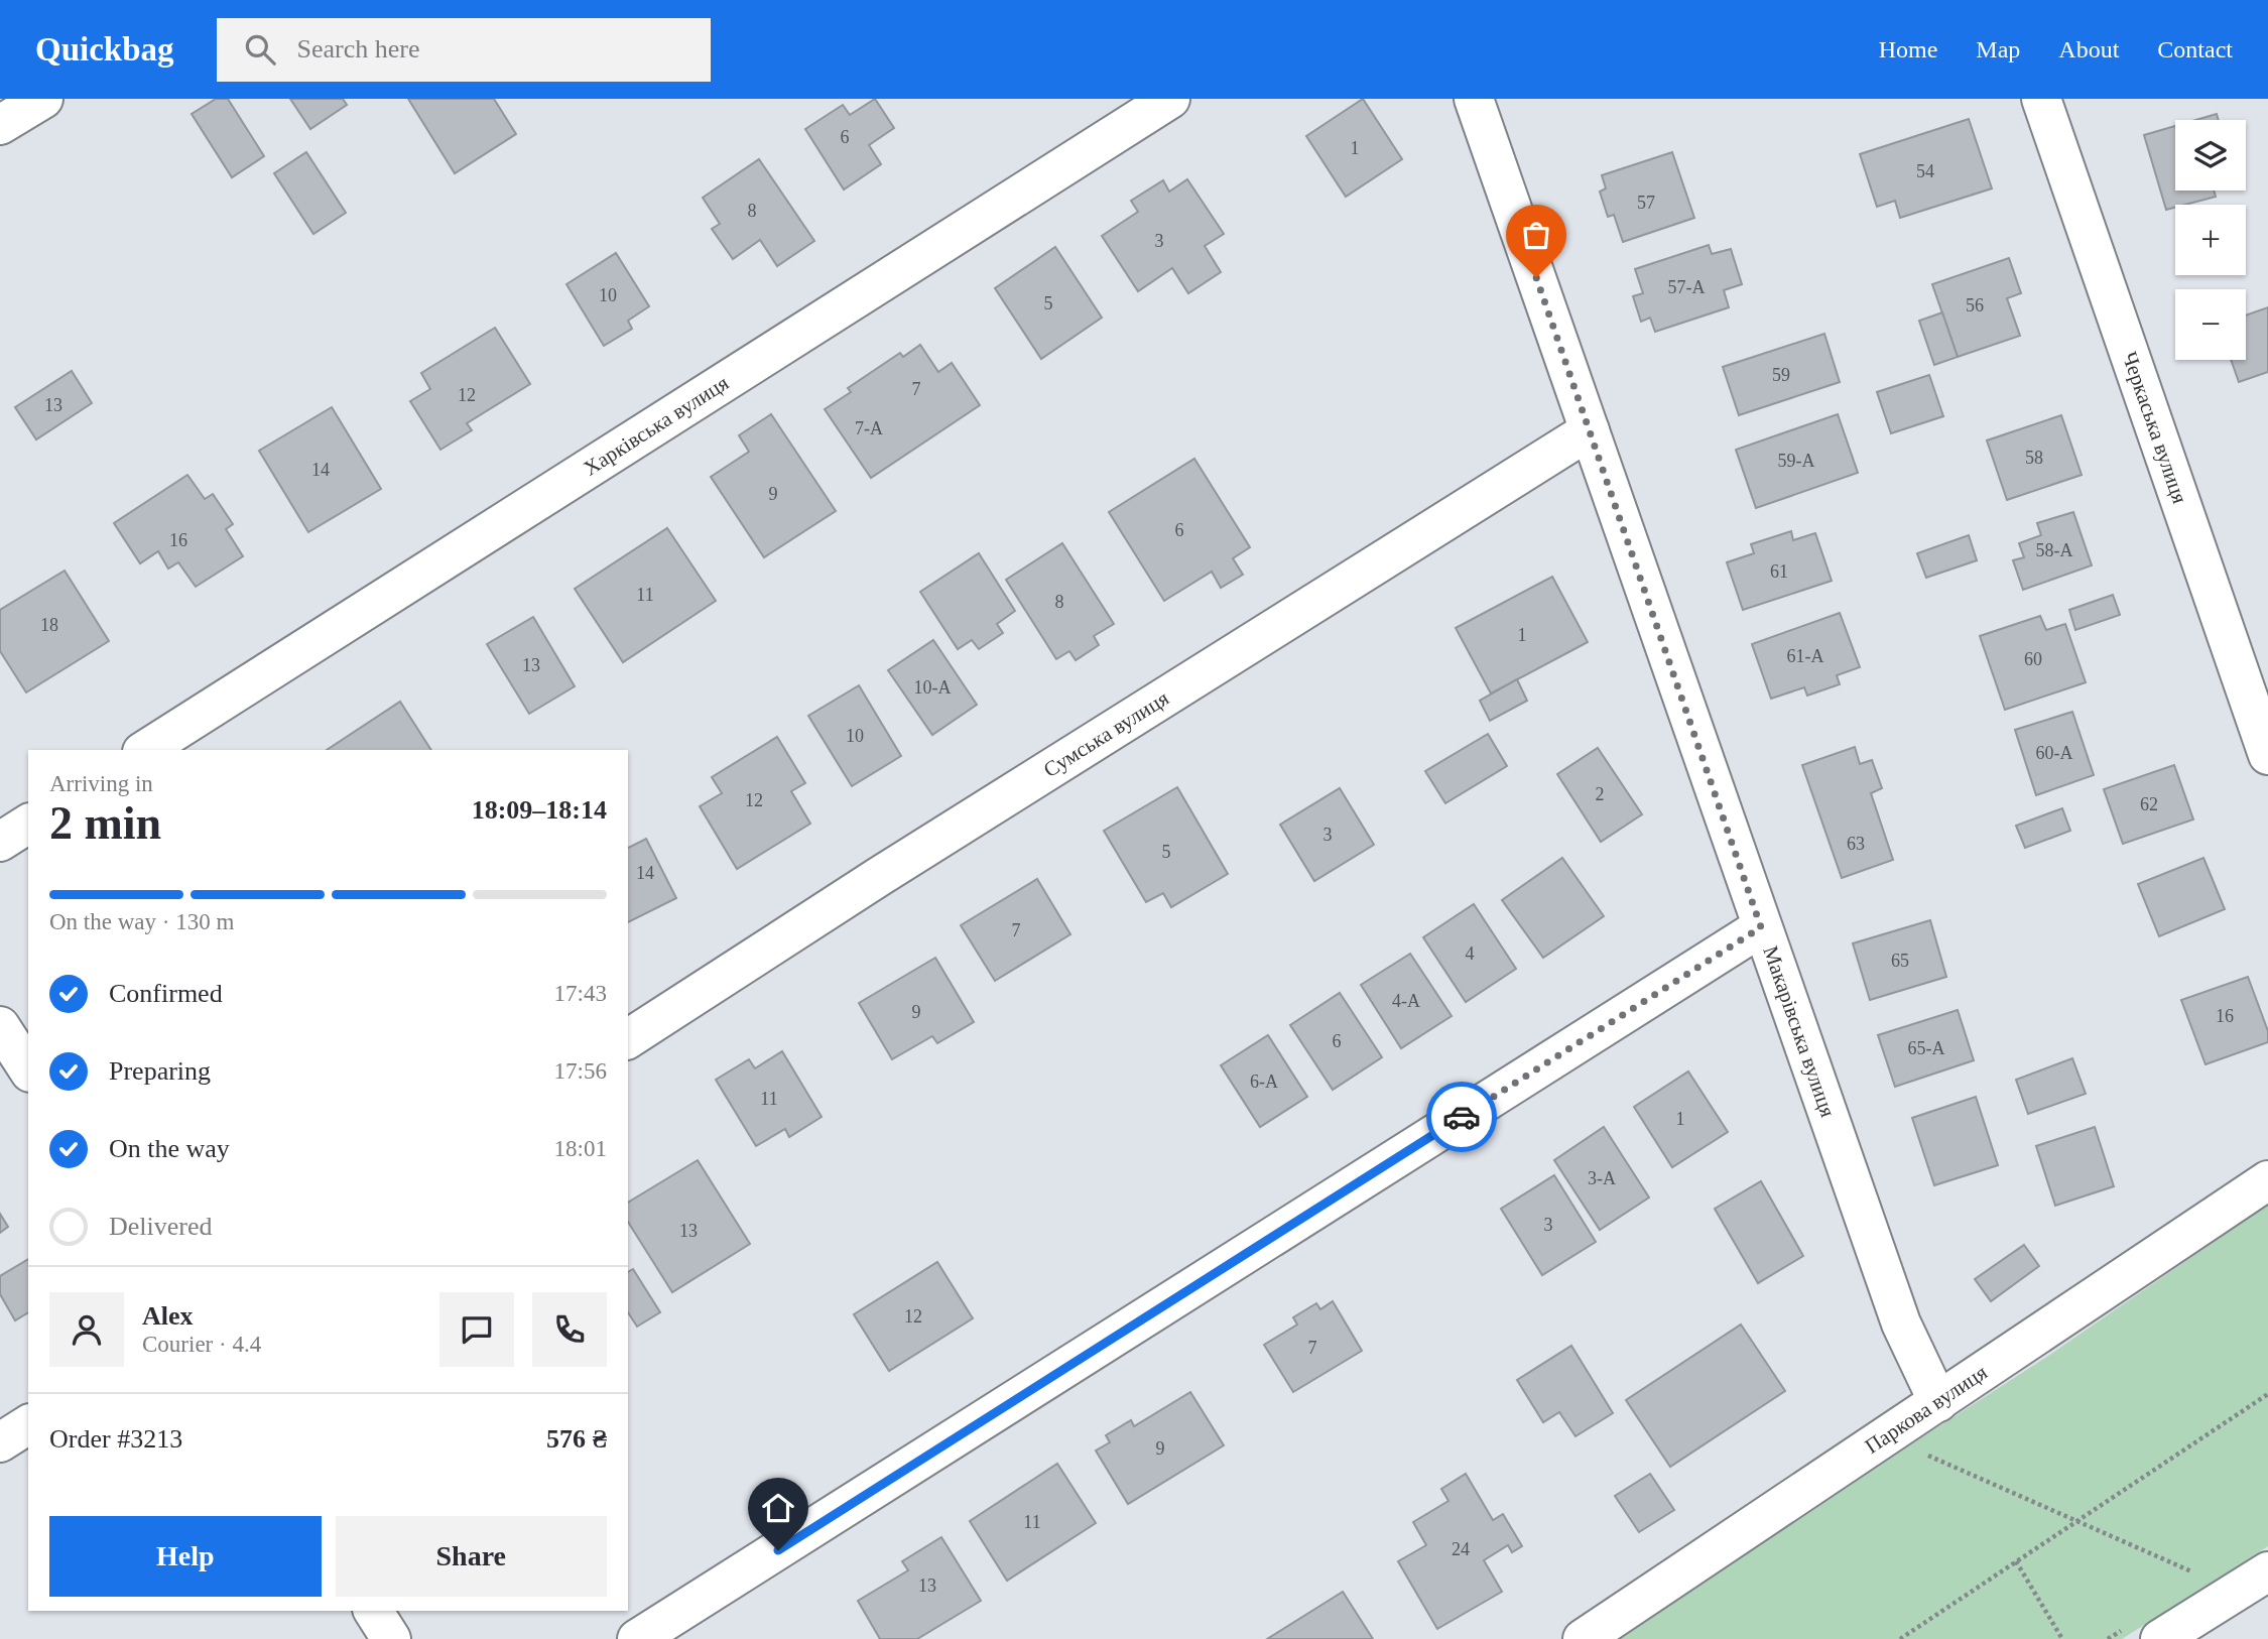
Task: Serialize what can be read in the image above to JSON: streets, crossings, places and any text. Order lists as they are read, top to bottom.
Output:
{
  "streets": {
    "street": [
      "Харківська вулиця",
      "Черкаська вулиця",
      "Сумська вулиця",
      "Макарівська вулиця",
      "Паркова вулиця"
    ]
  },
  "crossings": [
    ["Сумська вулиця", "Макарівська вулиця"],
    ["Макарівська вулиця", "Паркова вулиця"]
  ],
  "house_numbers": [
    "6",
    "1",
    "54",
    "57",
    "8",
    "3",
    "57-А",
    "10",
    "5",
    "56",
    "59",
    "7",
    "12",
    "13",
    "7-А",
    "58",
    "59-А",
    "14",
    "9",
    "6",
    "16",
    "58-А",
    "61",
    "11",
    "8",
    "18",
    "1",
    "61-А",
    "60",
    "13",
    "10-А",
    "10",
    "60-А",
    "2",
    "12",
    "62",
    "3",
    "63",
    "5",
    "14",
    "7",
    "4",
    "65",
    "4-А",
    "9",
    "16",
    "6",
    "65-А",
    "6-А",
    "11",
    "1",
    "3-А",
    "3",
    "13",
    "12",
    "7",
    "9",
    "11",
    "24",
    "13"
  ],
  "page": {
    "header": "Quickbag",
    "search": "Search here",
    "nav": [
      "Home",
      "Map",
      "About",
      "Contact"
    ],
    "map_buttons": ["+", "−"],
    "heading": ["2 min", "Arriving in", "18:09–18:14"],
    "panel": [
      "Alex",
      "Courier · 4.4",
      "Order #3213",
      "576 ₴"
    ],
    "bar": "On the way · 130 m",
    "list": [
      ["Confirmed", "17:43"],
      ["Preparing", "17:56"],
      ["On the way", "18:01"],
      "Delivered"
    ],
    "buttons": ["Help", "Share"]
  }
}
